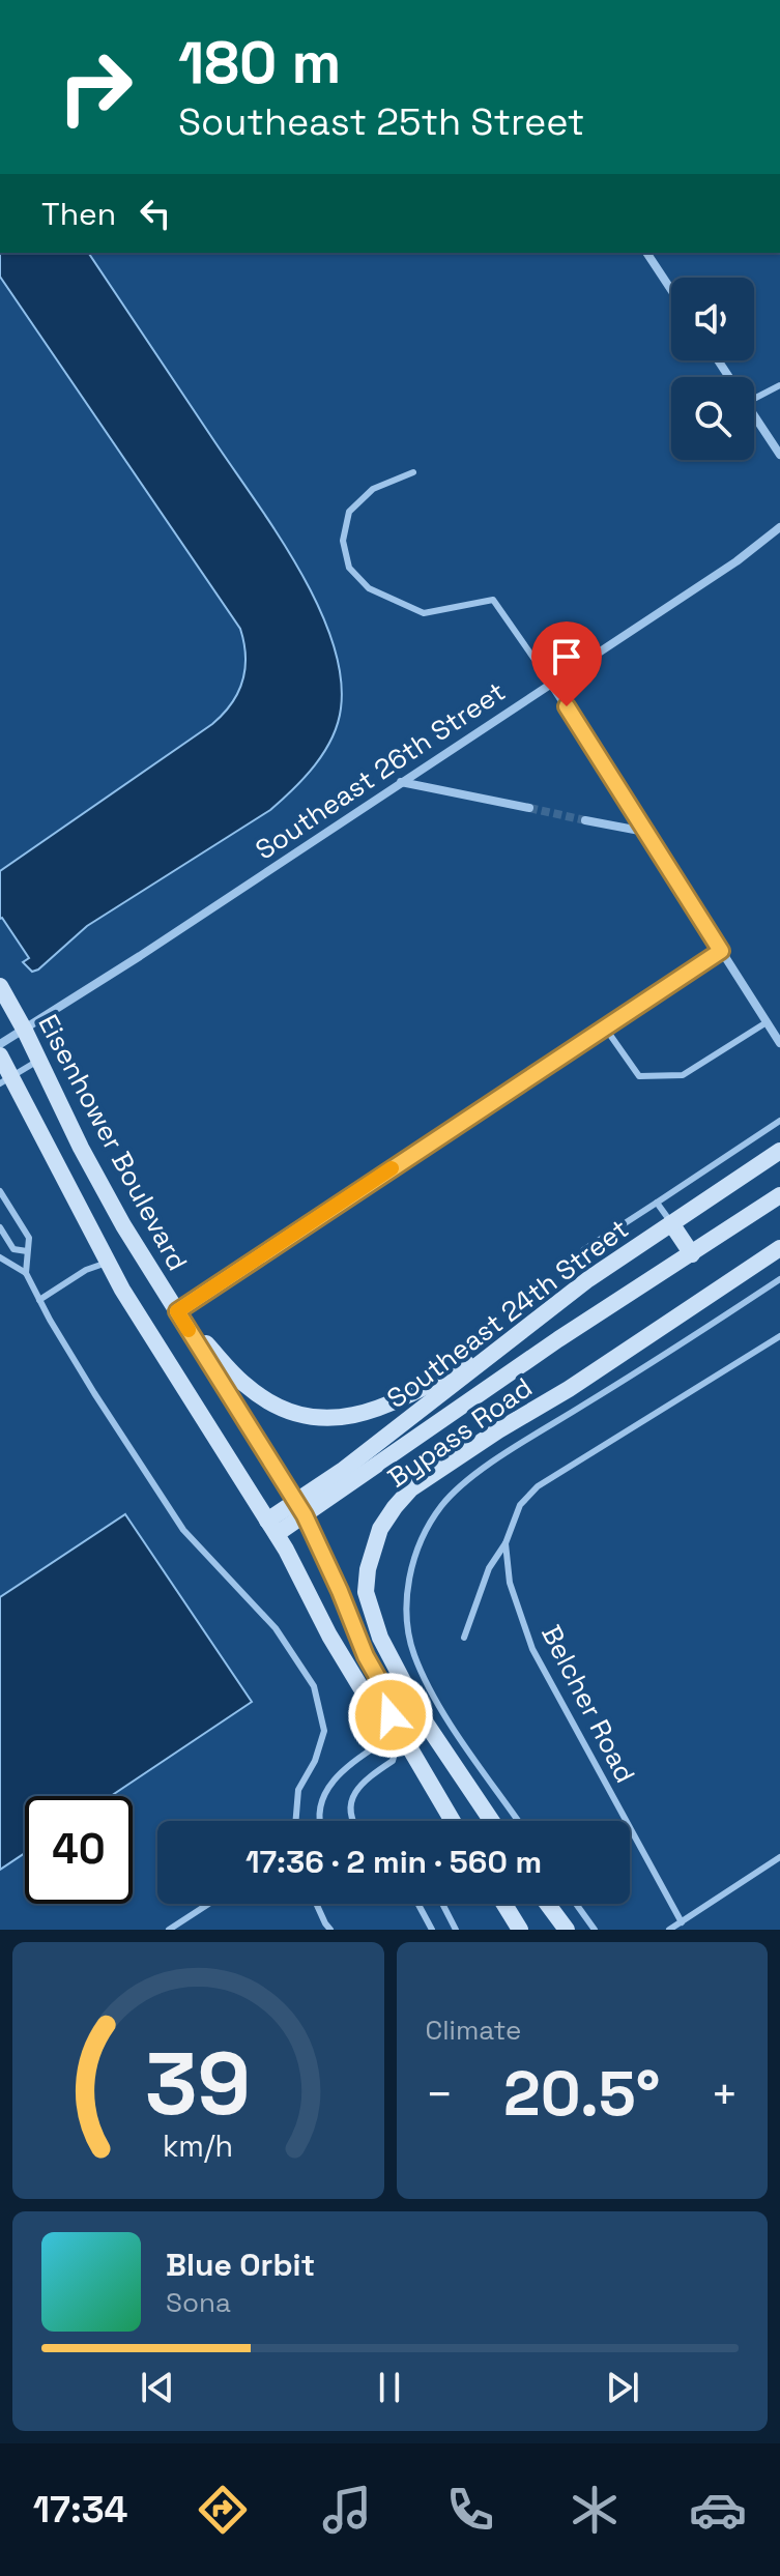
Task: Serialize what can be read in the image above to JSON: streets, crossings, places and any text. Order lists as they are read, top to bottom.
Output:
{
  "streets": {
    "street": [
      "Southeast 26th Street",
      "Eisenhower Boulevard",
      "Southeast 24th Street",
      "Bypass Road"
    ],
    "lane": ["Belcher Road"]
  },
  "crossings": [
    ["Southeast 26th Street", "Eisenhower Boulevard"],
    ["Eisenhower Boulevard", "Southeast 24th Street"]
  ],
  "page": {
    "turn": ["180 m", "Southeast 25th Street"],
    "then": "Then",
    "limit": "40",
    "trip": "17:36 · 2 min · 560 m",
    "tile": "Climate",
    "heat": ["−", "20.5°", "+"],
    "song": ["Blue Orbit", "Sona"],
    "tabs": "17:34",
    "gauge": ["39", "km/h"]
  }
}
